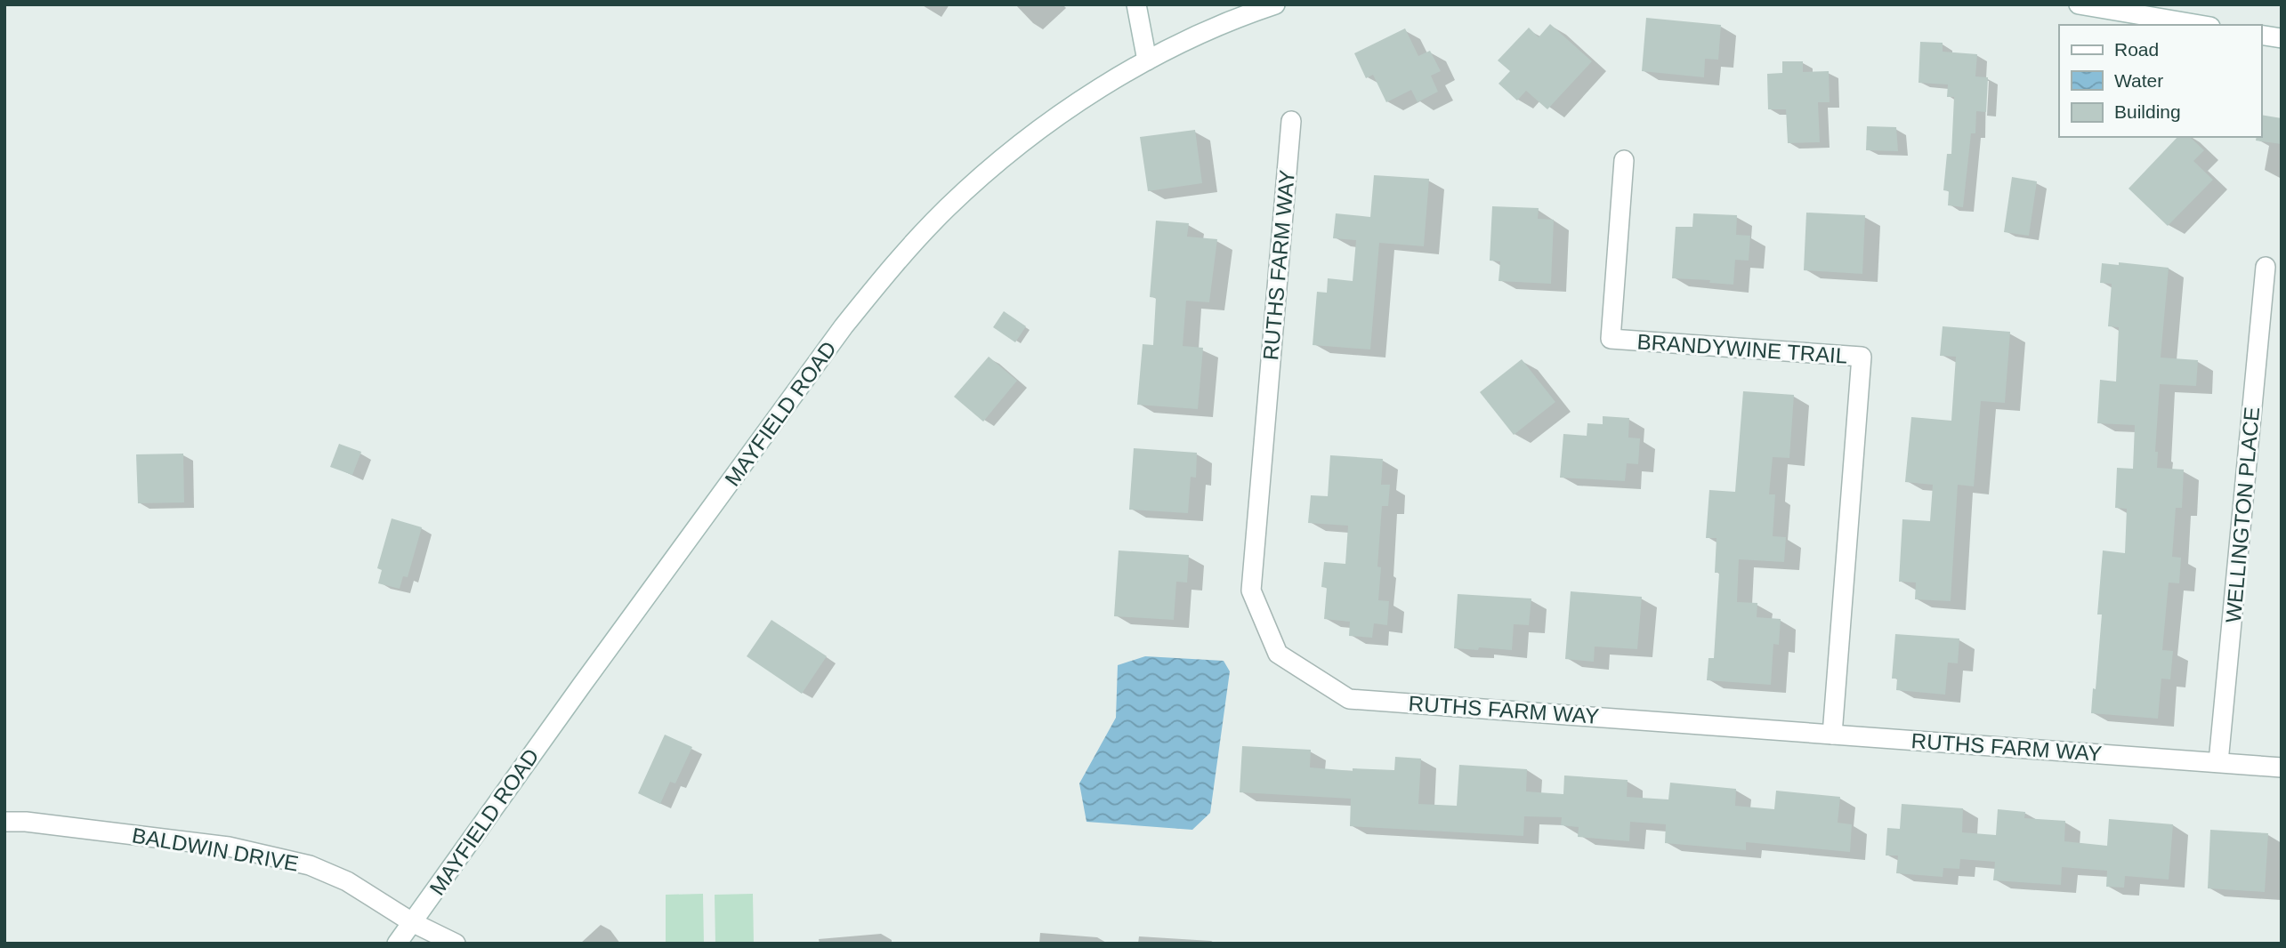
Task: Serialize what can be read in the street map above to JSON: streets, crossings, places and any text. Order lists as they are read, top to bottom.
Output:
{
  "streets": {
    "street": [
      "RUTHS FARM WAY",
      "BRANDYWINE TRAIL",
      "MAYFIELD ROAD",
      "WELLINGTON PLACE",
      "BALDWIN DRIVE"
    ]
  },
  "crossings": [
    ["RUTHS FARM WAY", "BRANDYWINE TRAIL"],
    ["RUTHS FARM WAY", "WELLINGTON PLACE"],
    ["MAYFIELD ROAD", "BALDWIN DRIVE"]
  ],
  "legend": ["Road", "Water", "Building"]
}
